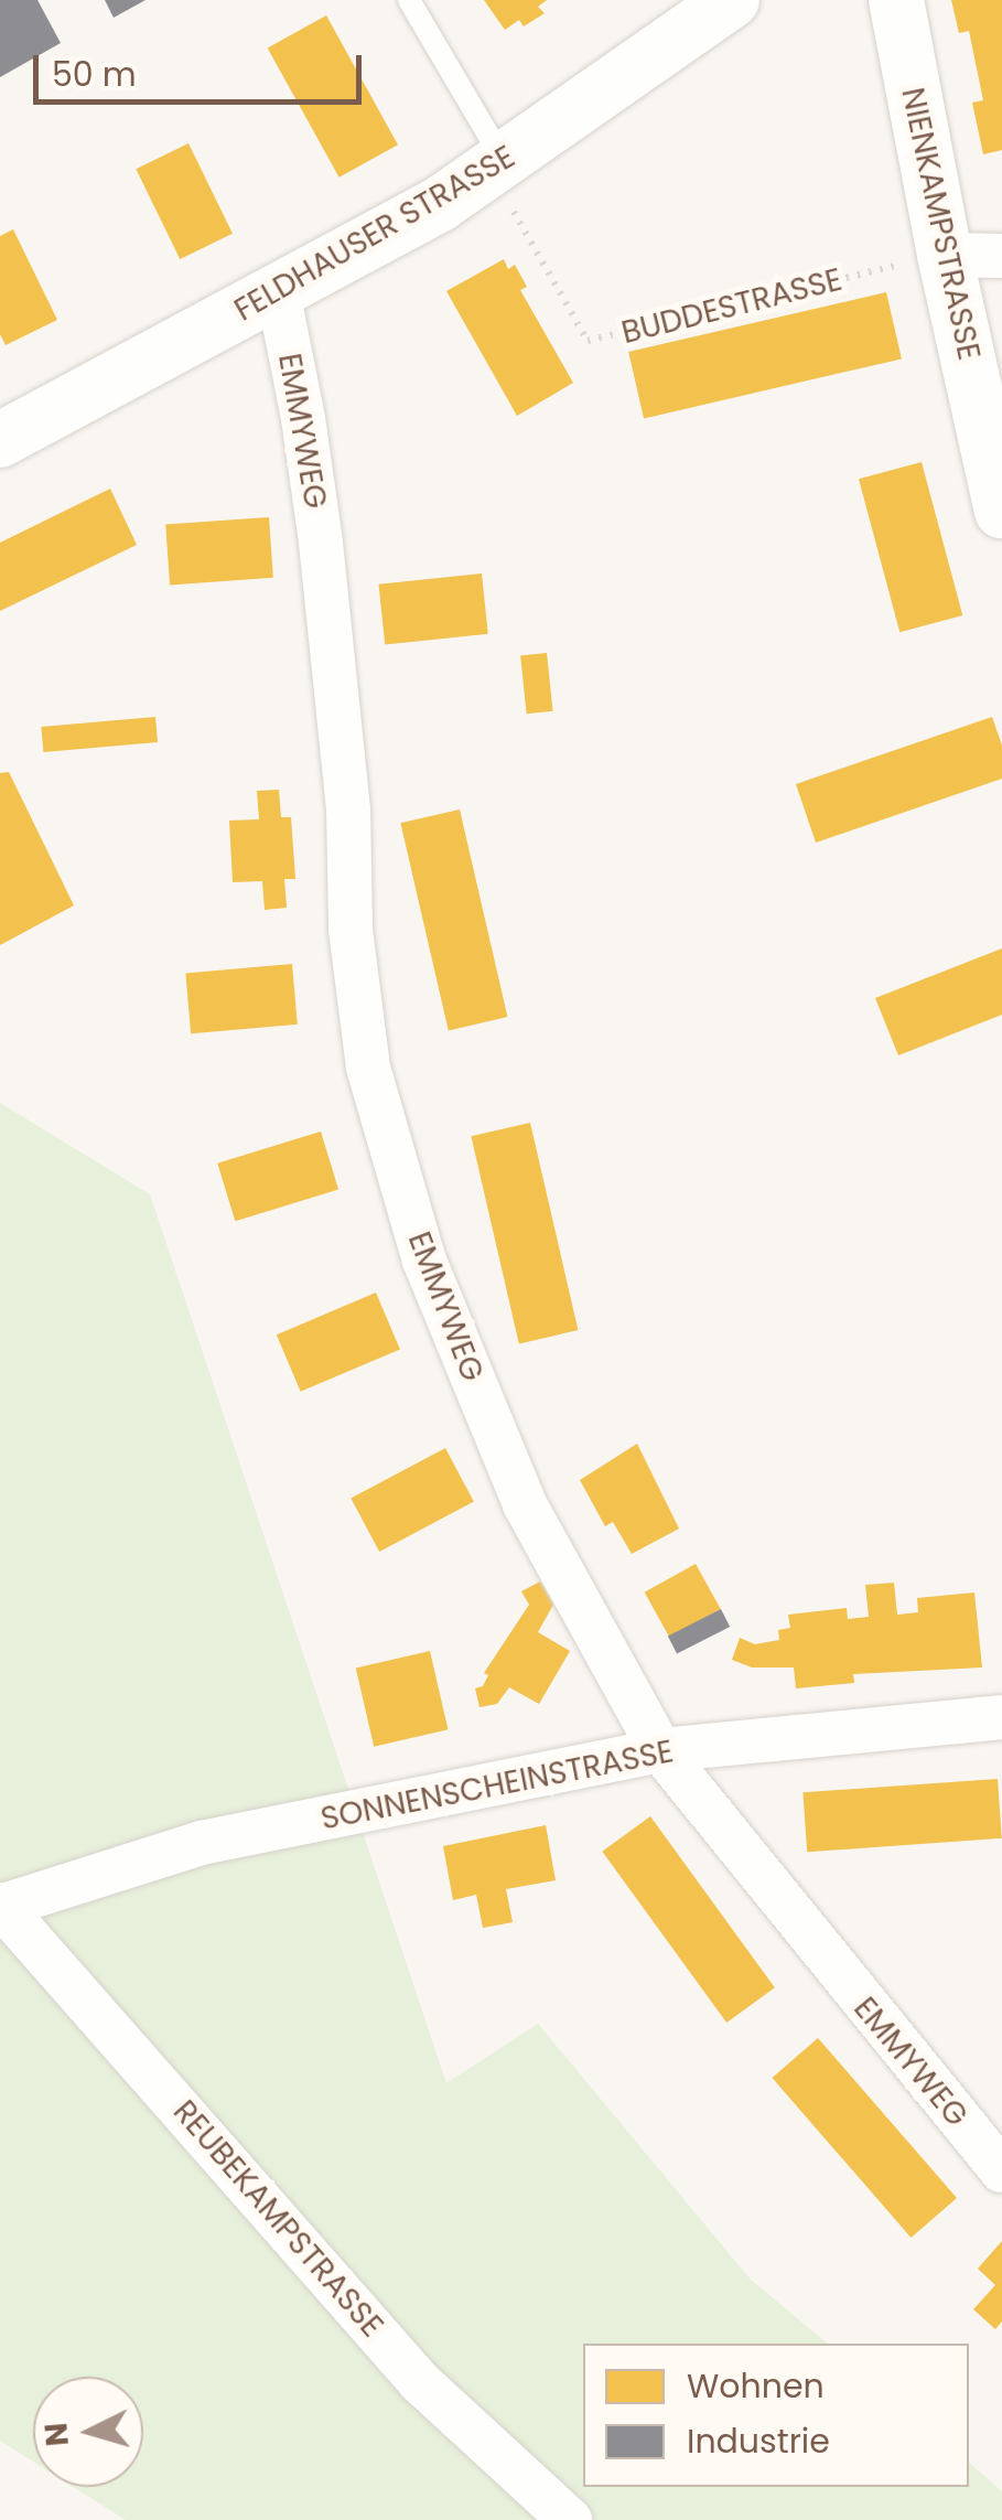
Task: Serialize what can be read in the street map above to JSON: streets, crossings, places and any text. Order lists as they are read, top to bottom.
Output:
{
  "streets": {
    "street": [
      "NIENKAMPSTRASSE",
      "FELDHAUSER STRASSE",
      "EMMYWEG",
      "SONNENSCHEINSTRASSE",
      "REUBEKAMPSTRASSE"
    ],
    "path": ["BUDDESTRASSE"]
  },
  "crossings": [
    ["NIENKAMPSTRASSE", "BUDDESTRASSE"],
    ["FELDHAUSER STRASSE", "BUDDESTRASSE"],
    ["FELDHAUSER STRASSE", "EMMYWEG"],
    ["EMMYWEG", "SONNENSCHEINSTRASSE"],
    ["SONNENSCHEINSTRASSE", "REUBEKAMPSTRASSE"]
  ],
  "legend": ["Wohnen", "Industrie"],
  "scale_bar": "50 m",
  "north": "left"
}
